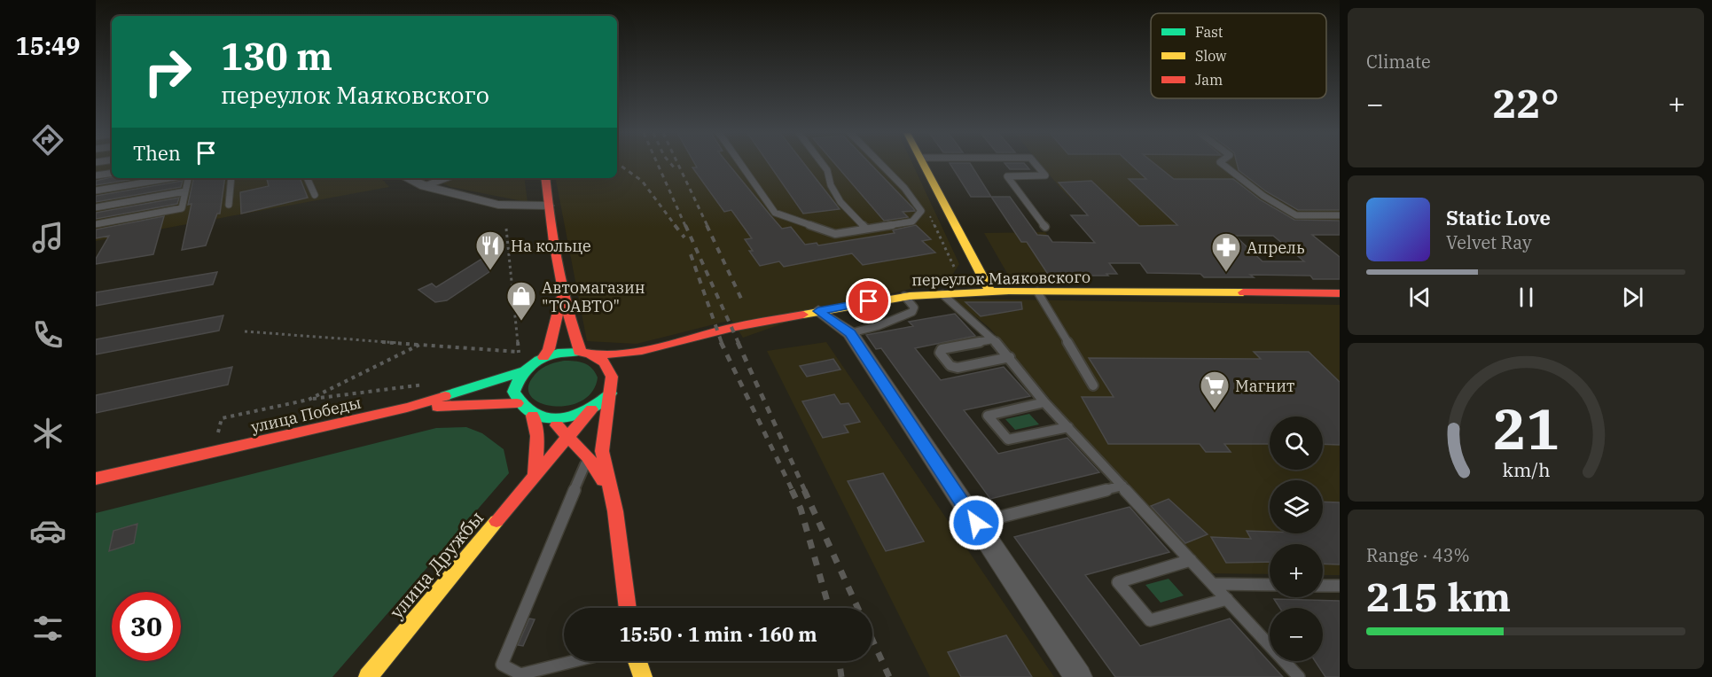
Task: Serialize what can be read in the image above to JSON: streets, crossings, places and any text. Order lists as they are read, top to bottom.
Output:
{
  "streets": {
    "main road": ["переулок Маяковского", "улица Победы", "улица Дружбы"]
  },
  "crossings": [
    ["улица Победы", "улица Дружбы"]
  ],
  "places": {
    "restaurant": ["На кольце"],
    "pharmacy": ["Апрель"],
    "shop": ["Автомагазин \"ТОАВТО\""],
    "supermarket": ["Магнит"]
  },
  "legend": ["Fast", "Slow", "Jam"],
  "page": {
    "tabs": "15:49",
    "tile": [
      "Climate",
      ["Range · 43%", "215 km"]
    ],
    "turn": ["130 m", "переулок Маяковского"],
    "heat": ["−", "22°", "+"],
    "then": "Then",
    "song": ["Static Love", "Velvet Ray"],
    "map_buttons": ["+", "−"],
    "limit": "30",
    "trip": "15:50 · 1 min · 160 m",
    "gauge": ["21", "km/h"]
  }
}
